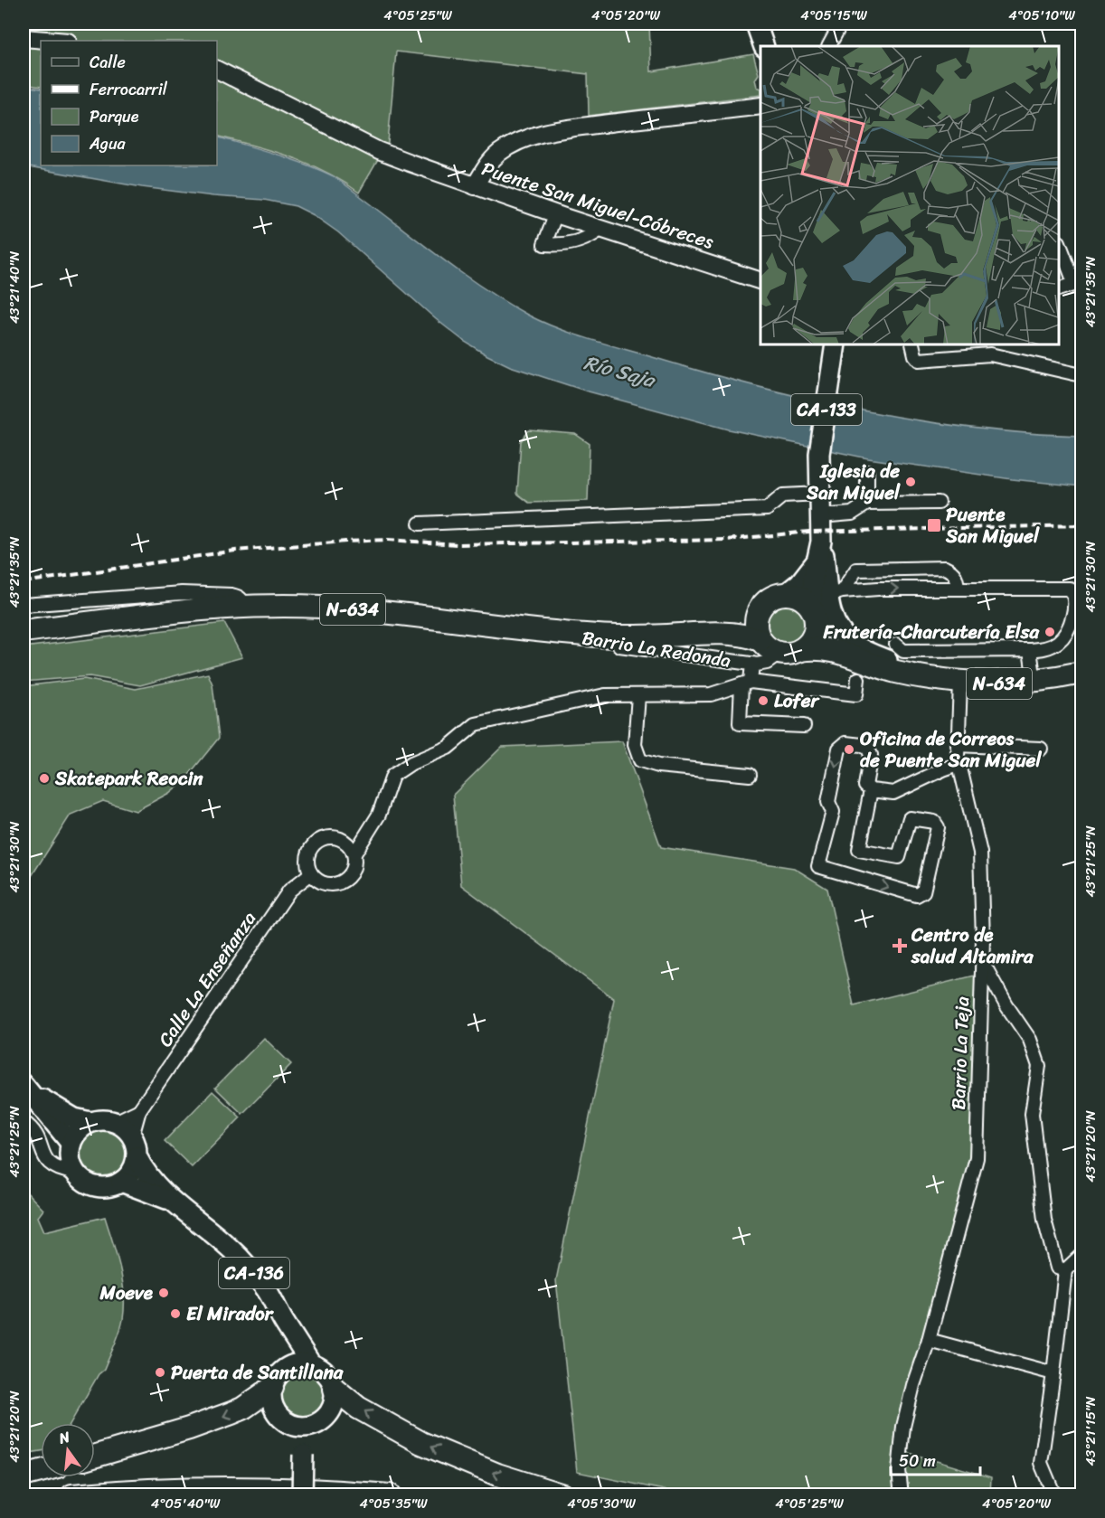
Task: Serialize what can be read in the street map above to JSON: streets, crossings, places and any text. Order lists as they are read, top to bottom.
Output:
{
  "streets": {
    "highway": ["N-634"],
    "main road": ["CA-133", "CA-136"],
    "street": [
      "Puente San Miguel-Cóbreces",
      "Barrio La Redonda",
      "Calle La Enseñanza",
      "Barrio La Teja"
    ]
  },
  "crossings": [
    ["CA-133", "N-634"],
    ["N-634", "Barrio La Redonda"],
    ["N-634", "Barrio La Teja"]
  ],
  "water": ["Río Saja"],
  "places": {
    "other": [
      "Iglesia de San Miguel",
      "Frutería-Charcutería Elsa",
      "Lofer",
      "Oficina de Correos de Puente San Miguel",
      "Skatepark Reocin",
      "Moeve",
      "El Mirador",
      "Puerta de Santillana"
    ],
    "transit": ["Puente San Miguel"],
    "health": ["Centro de salud Altamira"]
  },
  "legend": [
    "Calle",
    "Ferrocarril",
    "Parque",
    "Agua"
  ],
  "scale_bar": "50 m",
  "north": "top",
  "coordinates": [
    "4°05'25\"W",
    "4°05'20\"W",
    "4°05'15\"W",
    "4°05'10\"W",
    "43°21'40\"N",
    "43°21'35\"N",
    "43°21'30\"N",
    "43°21'25\"N",
    "43°21'20\"N",
    "43°21'15\"N",
    "4°05'40\"W",
    "4°05'35\"W",
    "4°05'30\"W"
  ]
}
